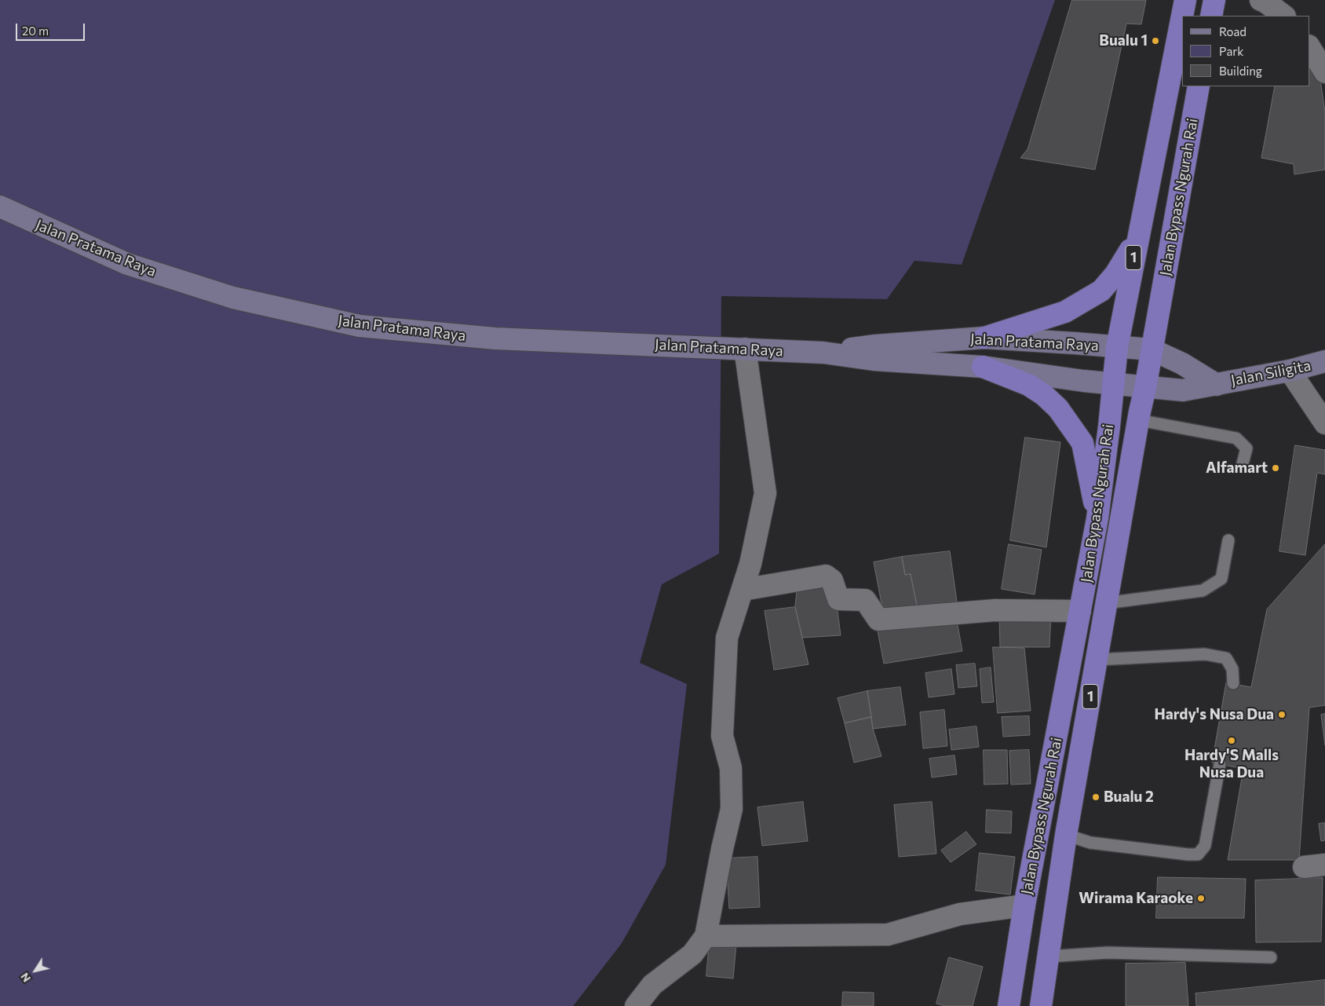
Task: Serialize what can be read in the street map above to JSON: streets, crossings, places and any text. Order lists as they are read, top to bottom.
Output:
{
  "streets": {
    "highway": ["Jalan Bypass Ngurah Rai", "1"],
    "main road": ["Jalan Pratama Raya", "Jalan Siligita"]
  },
  "crossings": [
    ["Jalan Bypass Ngurah Rai", "Jalan Pratama Raya"],
    ["Jalan Bypass Ngurah Rai", "Jalan Siligita"],
    ["Jalan Pratama Raya", "Jalan Siligita"]
  ],
  "places": [
    "Bualu 1",
    "Alfamart",
    "Hardy's Nusa Dua",
    "Hardy'S Malls Nusa Dua",
    "Bualu 2",
    "Wirama Karaoke"
  ],
  "legend": ["Road", "Park", "Building"],
  "scale_bar": "20 m",
  "north": "bottom left"
}
